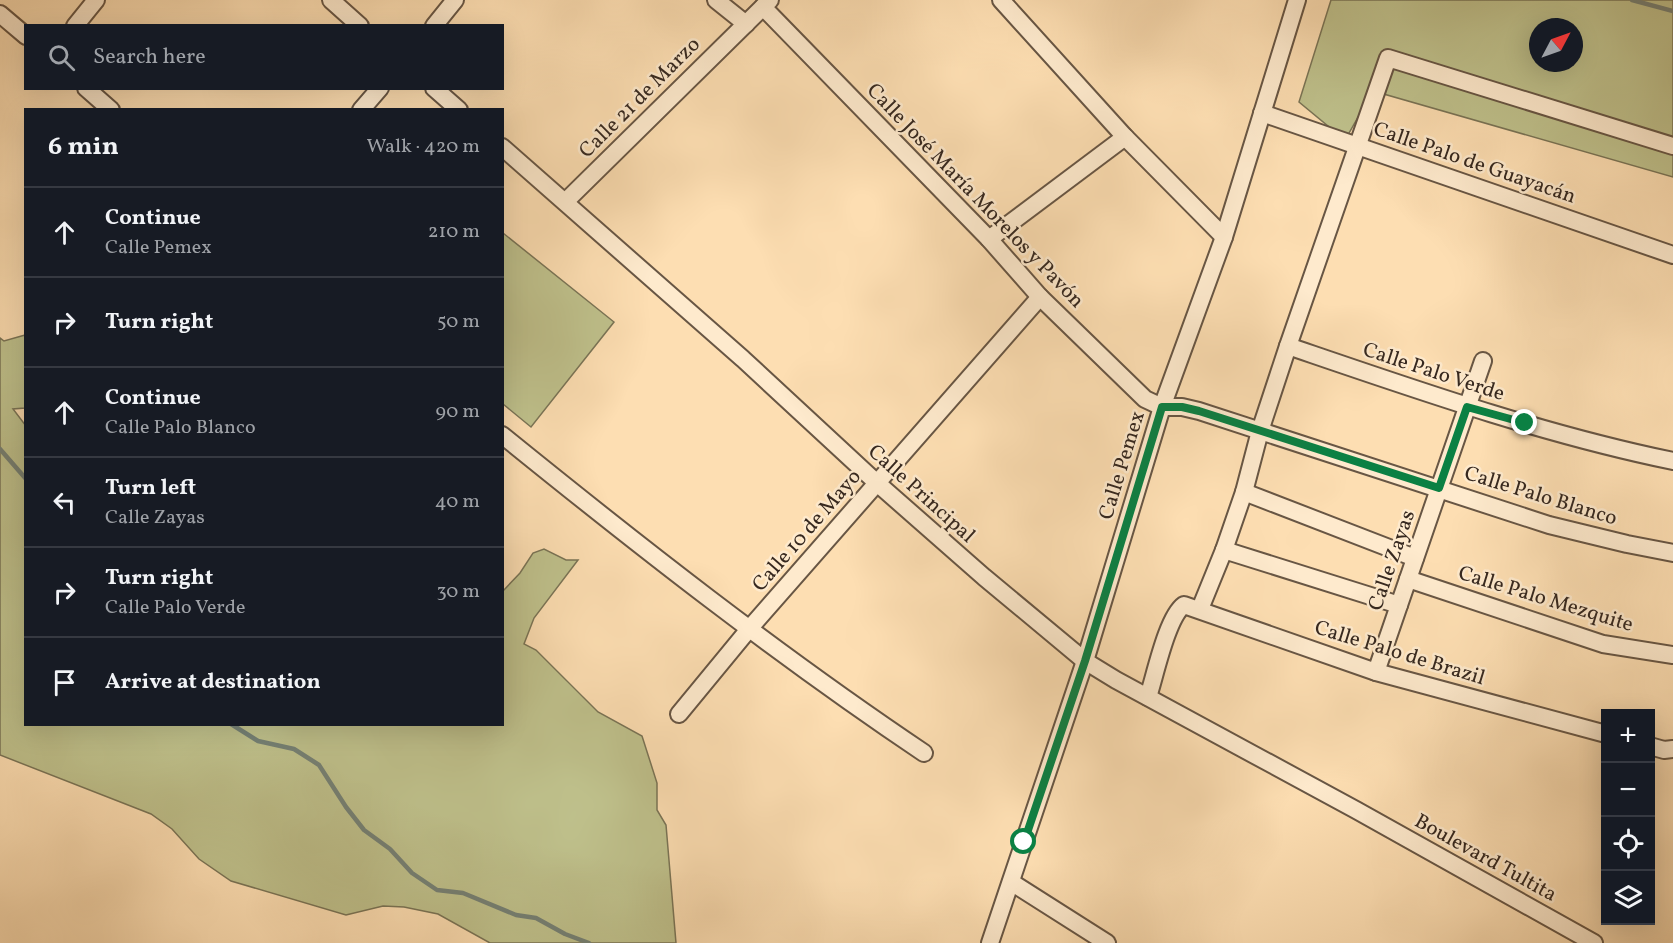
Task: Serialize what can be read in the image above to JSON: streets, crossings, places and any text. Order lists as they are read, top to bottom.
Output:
{
  "streets": {
    "street": [
      "Calle 21 de Marzo",
      "Calle Palo de Guayacán",
      "Calle José María Morelos y Pavón",
      "Calle Palo Verde",
      "Calle Pemex",
      "Calle Principal",
      "Calle Palo Blanco",
      "Calle 10 de Mayo",
      "Calle Zayas",
      "Calle Palo Mezquite",
      "Calle Palo de Brazil",
      "Boulevard Tultita"
    ]
  },
  "crossings": [
    ["Calle 21 de Marzo", "Calle José María Morelos y Pavón"],
    ["Calle 21 de Marzo", "Calle Principal"],
    ["Calle Palo de Guayacán", "Calle Pemex"],
    ["Calle José María Morelos y Pavón", "Calle Pemex"],
    ["Calle José María Morelos y Pavón", "Calle Palo Blanco"],
    ["Calle José María Morelos y Pavón", "Calle 10 de Mayo"],
    ["Calle Palo Verde", "Calle Zayas"],
    ["Calle Pemex", "Calle Principal"],
    ["Calle Pemex", "Calle Palo Blanco"],
    ["Calle Principal", "Calle 10 de Mayo"],
    ["Calle Principal", "Boulevard Tultita"],
    ["Calle Palo Blanco", "Calle Zayas"],
    ["Calle Zayas", "Calle Palo Mezquite"],
    ["Calle Zayas", "Calle Palo de Brazil"]
  ],
  "north": "top right",
  "page": {
    "search": "Search here",
    "heading": ["6 min", "Walk · 420 m"],
    "list": [
      ["Continue", "Calle Pemex", "210 m"],
      ["Turn right", "50 m"],
      ["Continue", "Calle Palo Blanco", "90 m"],
      ["Turn left", "Calle Zayas", "40 m"],
      ["Turn right", "Calle Palo Verde", "30 m"],
      "Arrive at destination"
    ],
    "map_buttons": ["+", "−"]
  }
}
